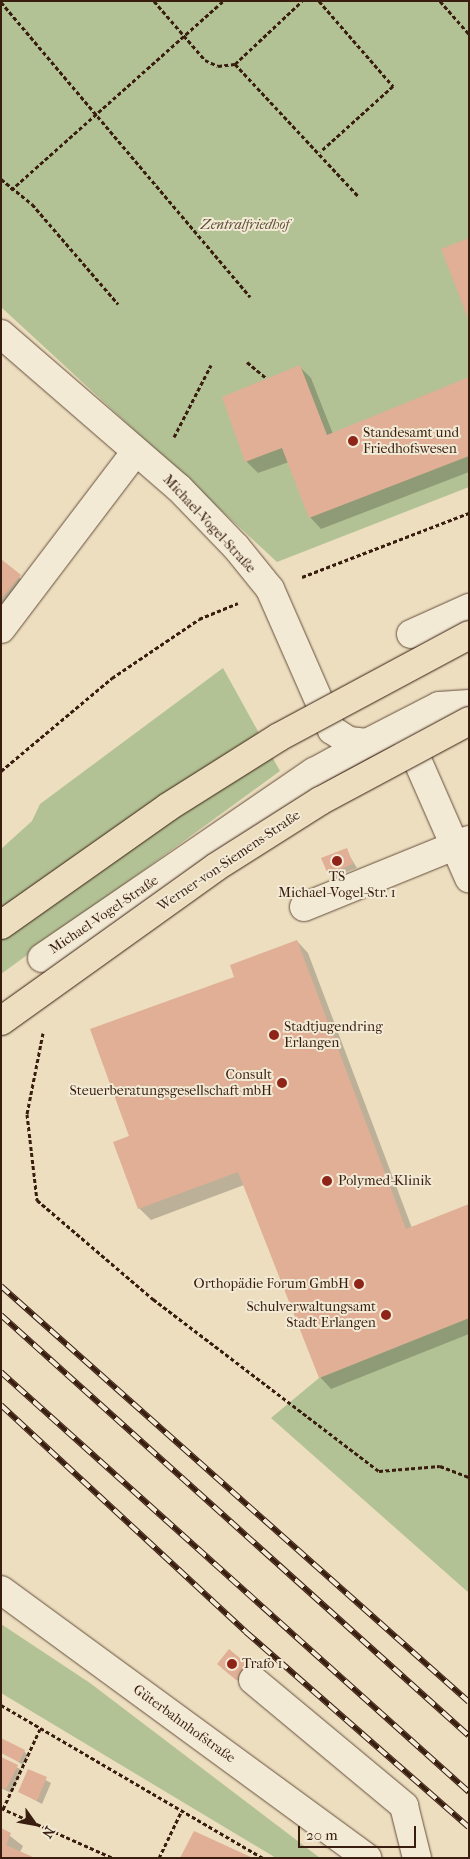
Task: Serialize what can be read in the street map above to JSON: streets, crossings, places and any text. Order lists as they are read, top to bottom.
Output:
{
  "streets": {
    "main road": ["Werner-von-Siemens-Straße"],
    "street": ["Michael-Vogel-Straße", "Güterbahnhofstraße"]
  },
  "parks": ["Zentralfriedhof"],
  "places": [
    "Standesamt und Friedhofswesen",
    "TS Michael-Vogel-Str. 1",
    "Stadtjugendring Erlangen",
    "Consult Steuerberatungsgesellschaft mbH",
    "Polymed-Klinik",
    "Orthopädie Forum GmbH",
    "Schulverwaltungsamt Stadt Erlangen",
    "Trafo 1"
  ],
  "scale_bar": "20 m",
  "north": "bottom right"
}
